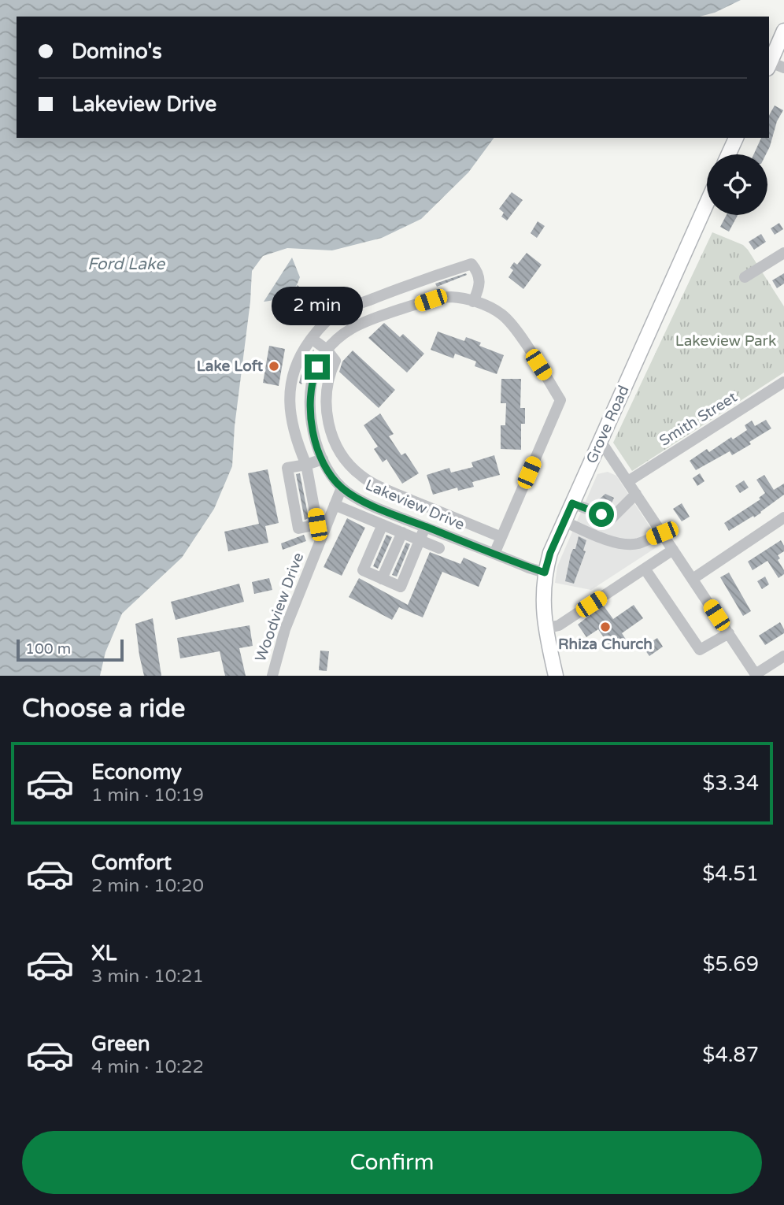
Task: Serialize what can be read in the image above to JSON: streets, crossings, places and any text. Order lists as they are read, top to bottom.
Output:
{
  "streets": {
    "main road": ["Grove Road"],
    "street": ["Smith Street", "Lakeview Drive", "Woodview Drive"]
  },
  "crossings": [
    ["Lakeview Drive", "Woodview Drive"]
  ],
  "water": ["Ford Lake"],
  "parks": ["Lakeview Park"],
  "places": ["Lake Loft", "Rhiza Church"],
  "scale_bar": "100 m",
  "page": {
    "banner": ["Domino's", "Lakeview Drive"],
    "bubble": "2 min",
    "scale": "100 m",
    "heading": "Choose a ride",
    "list": [
      {
        "name": "Economy",
        "note": "1 min · 10:19",
        "value": "$3.34"
      },
      {
        "name": "Comfort",
        "note": "2 min · 10:20",
        "value": "$4.51"
      },
      {
        "name": "XL",
        "note": "3 min · 10:21",
        "value": "$5.69"
      },
      {
        "name": "Green",
        "note": "4 min · 10:22",
        "value": "$4.87"
      }
    ],
    "buttons": "Confirm"
  }
}
